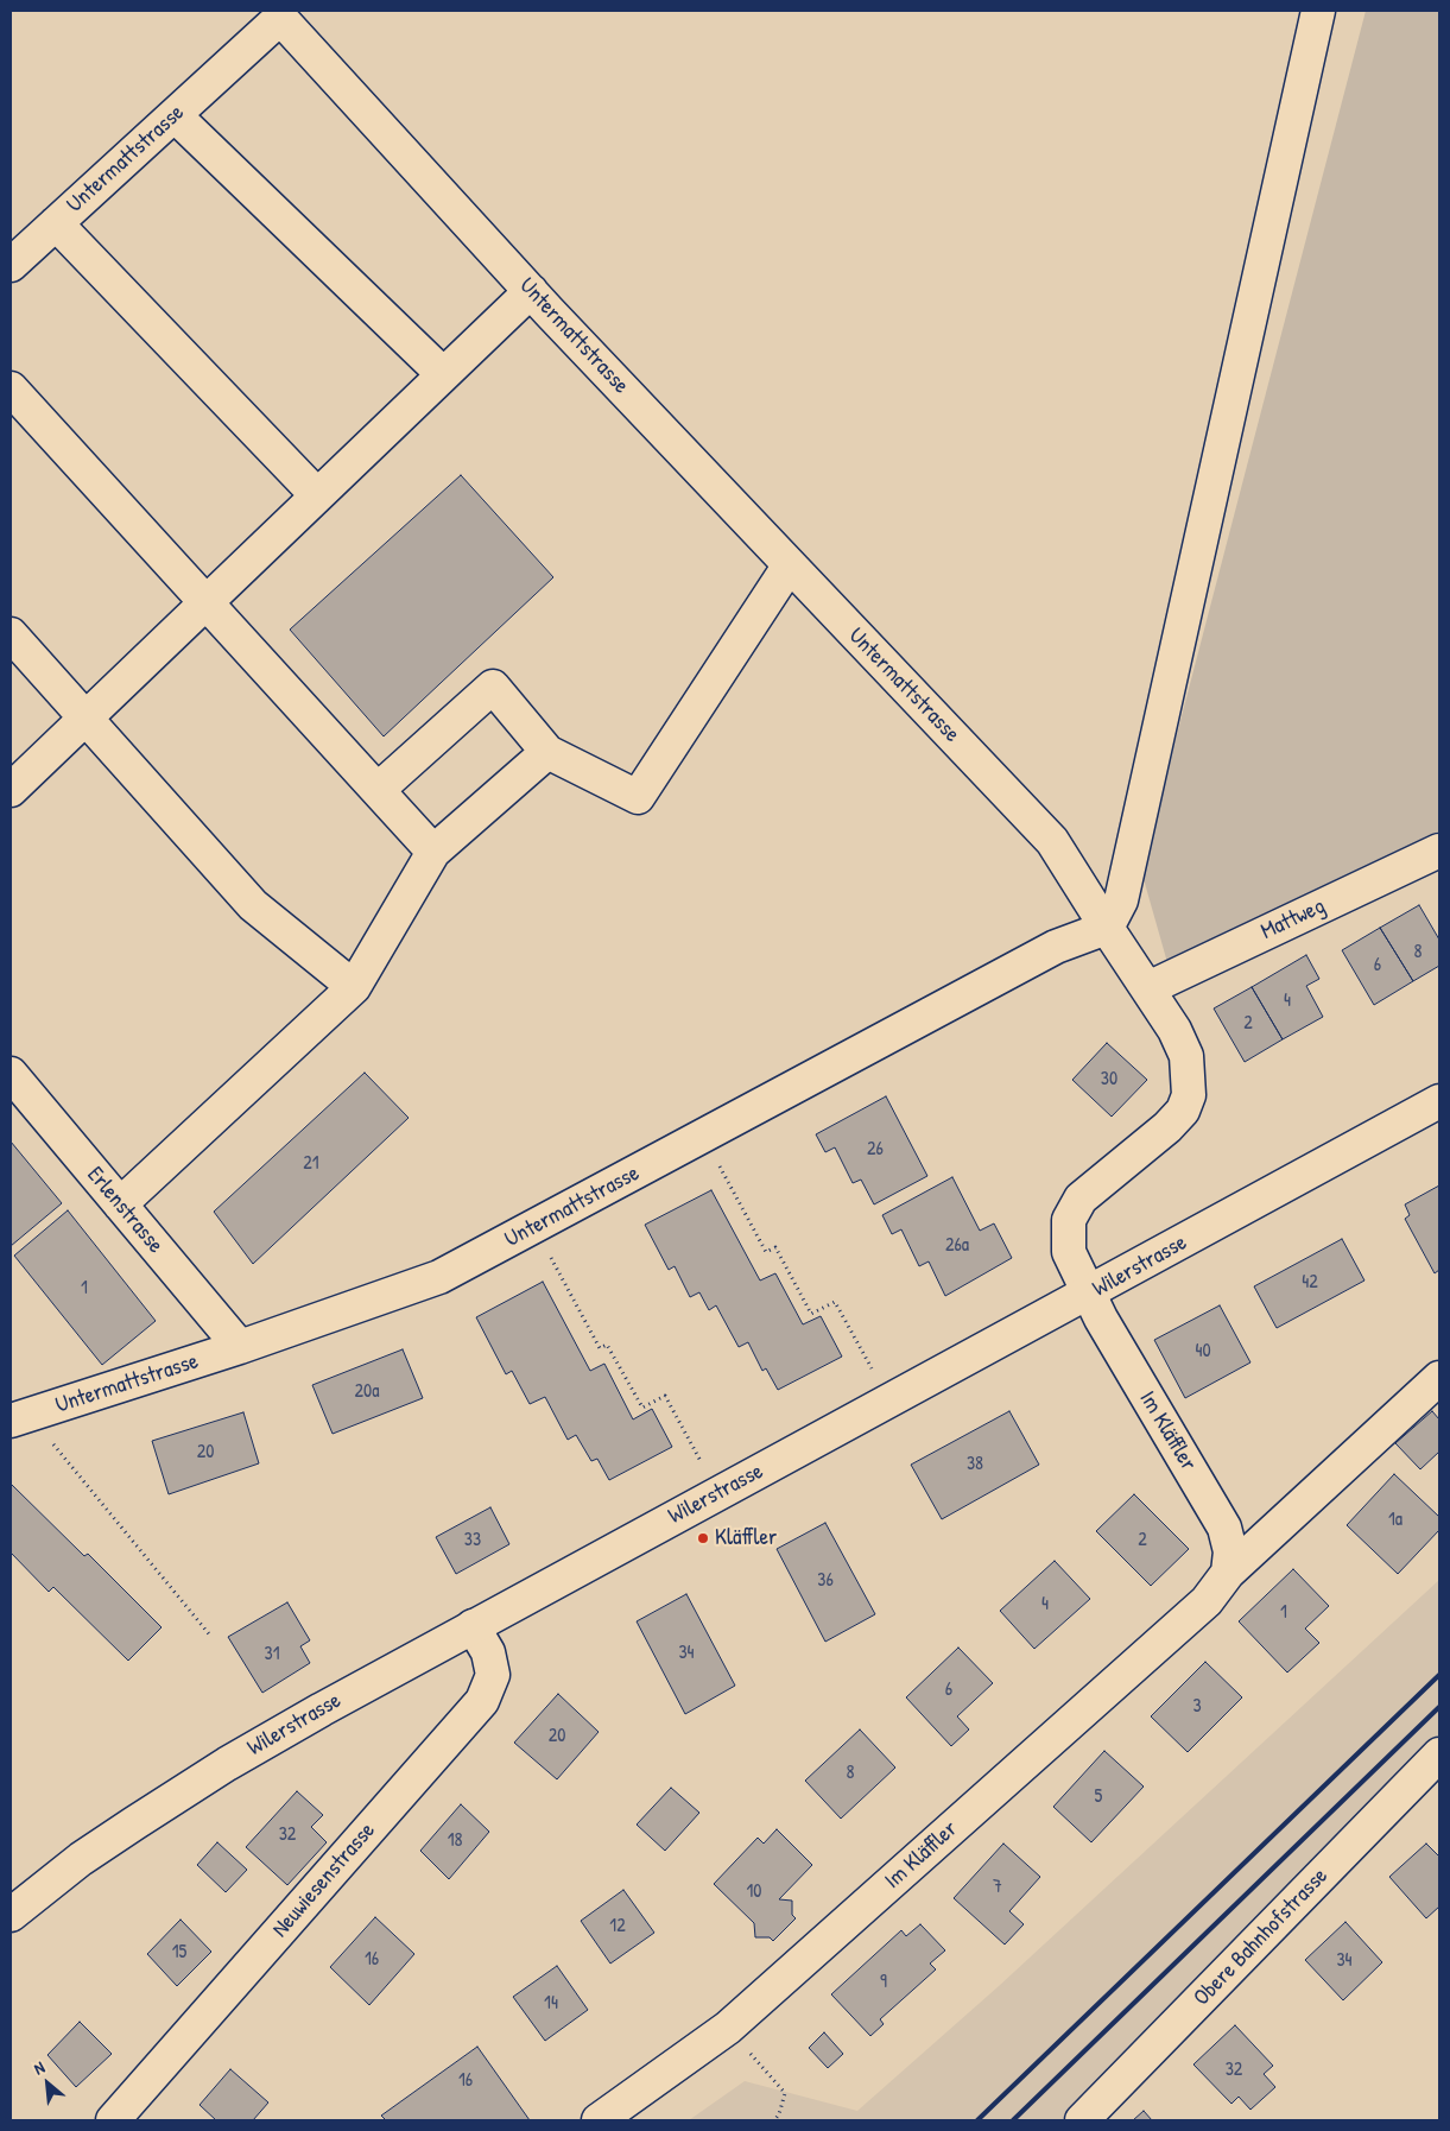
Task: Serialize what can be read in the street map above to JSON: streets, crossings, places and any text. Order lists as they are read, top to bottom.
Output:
{
  "streets": {
    "street": [
      "Untermattstrasse",
      "Mattweg",
      "Erlenstrasse",
      "Wilerstrasse",
      "Im Kläffler",
      "Neuwiesenstrasse",
      "Obere Bahnhofstrasse"
    ]
  },
  "crossings": [
    ["Untermattstrasse", "Mattweg"],
    ["Untermattstrasse", "Erlenstrasse"],
    ["Untermattstrasse", "Wilerstrasse"],
    ["Untermattstrasse", "Im Kläffler"],
    ["Wilerstrasse", "Im Kläffler"],
    ["Wilerstrasse", "Neuwiesenstrasse"]
  ],
  "places": ["Kläffler"],
  "house_numbers": [
    "8",
    "6",
    "4",
    "2",
    "30",
    "26",
    "21",
    "26a",
    "42",
    "1",
    "40",
    "20a",
    "20",
    "38",
    "1a",
    "33",
    "2",
    "36",
    "4",
    "1",
    "34",
    "31",
    "6",
    "3",
    "20",
    "8",
    "5",
    "32",
    "18",
    "7",
    "10",
    "12",
    "15",
    "16",
    "34",
    "9",
    "14",
    "32",
    "16"
  ],
  "north": "top left"
}
